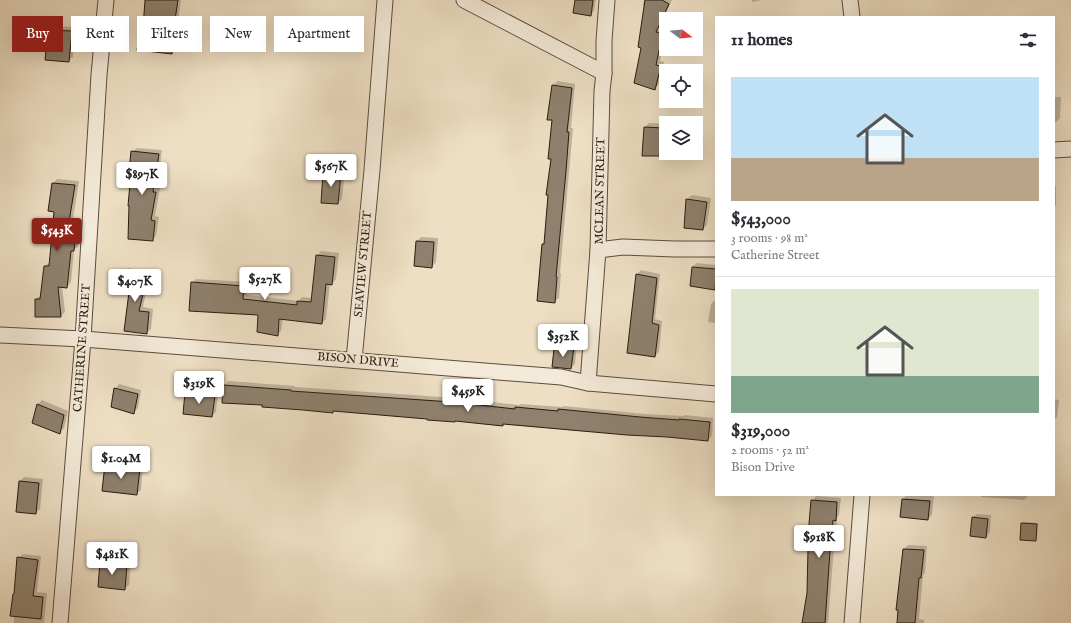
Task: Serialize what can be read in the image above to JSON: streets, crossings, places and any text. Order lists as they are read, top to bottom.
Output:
{
  "streets": {
    "street": [
      "MCLEAN STREET",
      "SEAVIEW STREET",
      "CATHERINE STREET",
      "BISON DRIVE"
    ]
  },
  "crossings": [
    ["MCLEAN STREET", "BISON DRIVE"],
    ["SEAVIEW STREET", "BISON DRIVE"],
    ["CATHERINE STREET", "BISON DRIVE"]
  ],
  "north": "right",
  "page": {
    "chip": [
      "Buy",
      "Rent",
      "Filters",
      "New",
      "Apartment"
    ],
    "heading": "11 homes",
    "list": [
      {
        "name": "$543,000",
        "note": "3 rooms · 98 m² · Catherine Street"
      },
      {
        "name": "$319,000",
        "note": "2 rooms · 52 m² · Bison Drive"
      }
    ],
    "price": [
      "$567K",
      "$897K",
      "$543K",
      "$527K",
      "$407K",
      "$352K",
      "$319K",
      "$459K",
      "$1.04M",
      "$918K",
      "$481K"
    ]
  }
}
